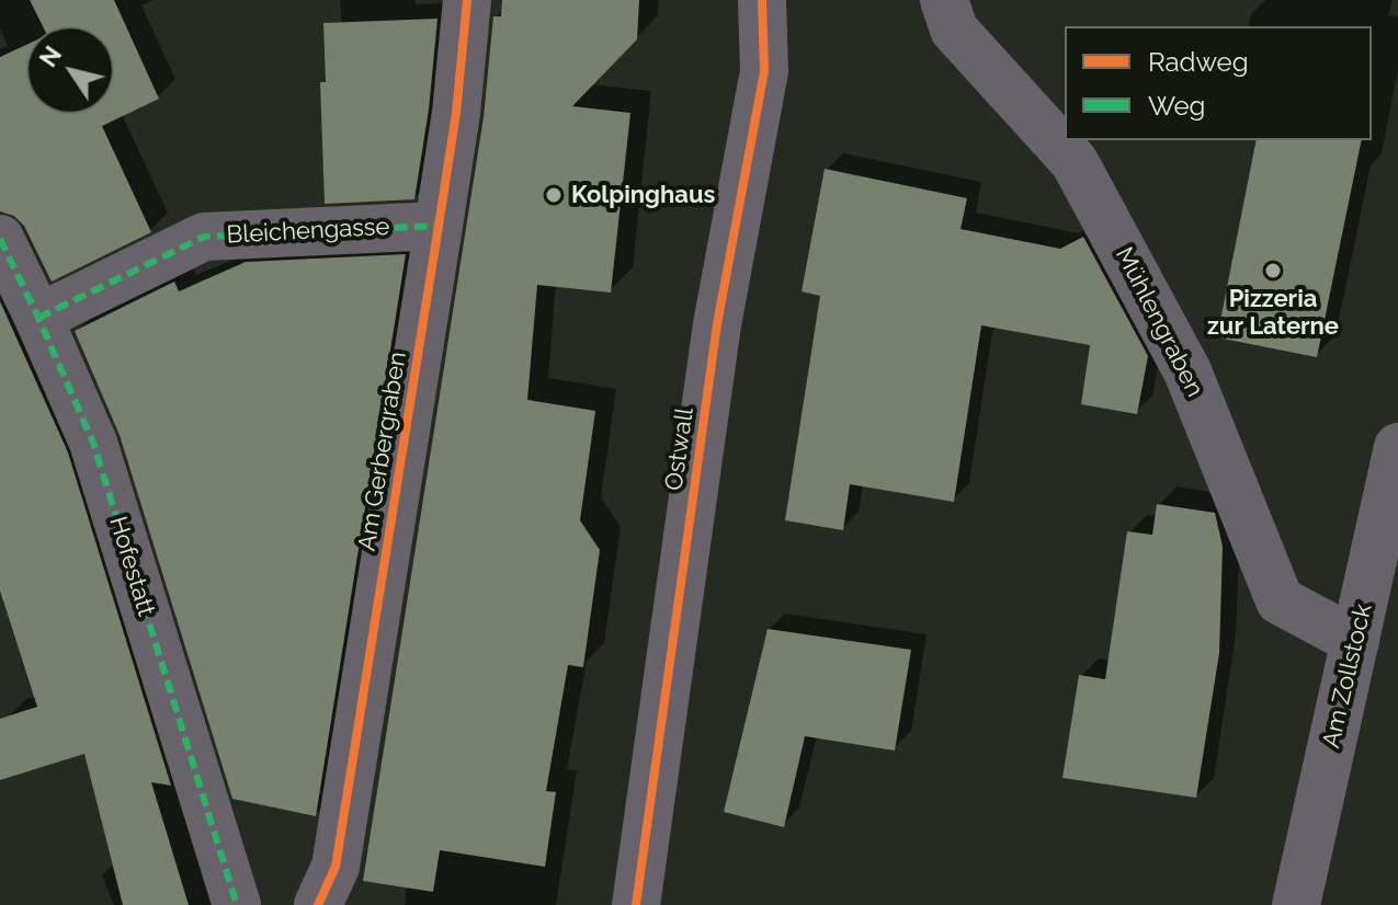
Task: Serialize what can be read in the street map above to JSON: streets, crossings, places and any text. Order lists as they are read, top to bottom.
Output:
{
  "streets": {
    "street": [
      "Bleichengasse",
      "Mühlengraben",
      "Ostwall",
      "Am Gerbergraben",
      "Hofestatt",
      "Am Zollstock"
    ]
  },
  "crossings": [
    ["Bleichengasse", "Am Gerbergraben"],
    ["Bleichengasse", "Hofestatt"],
    ["Mühlengraben", "Am Zollstock"]
  ],
  "places": ["Kolpinghaus", "Pizzeria zur Laterne"],
  "legend": ["Radweg", "Weg"],
  "north": "top left"
}
